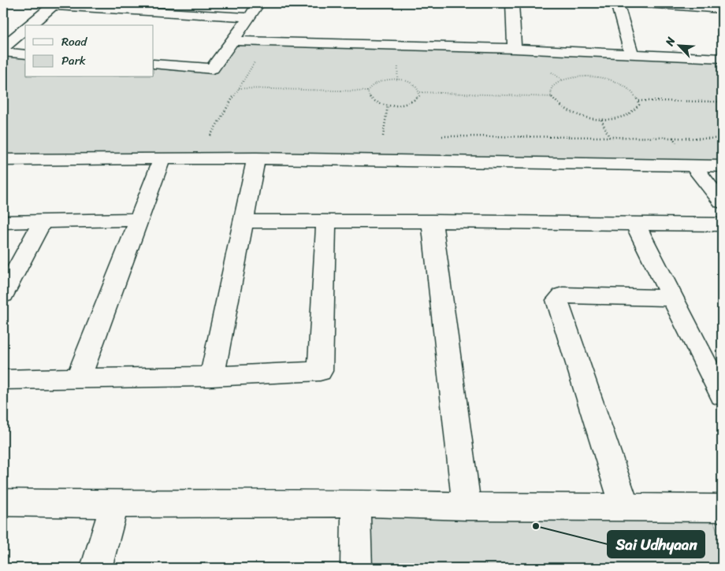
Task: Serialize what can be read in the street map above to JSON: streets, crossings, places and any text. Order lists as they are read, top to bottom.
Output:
{
  "places": ["Sai Udhyaan"],
  "legend": ["Road", "Park"],
  "north": "top left"
}
